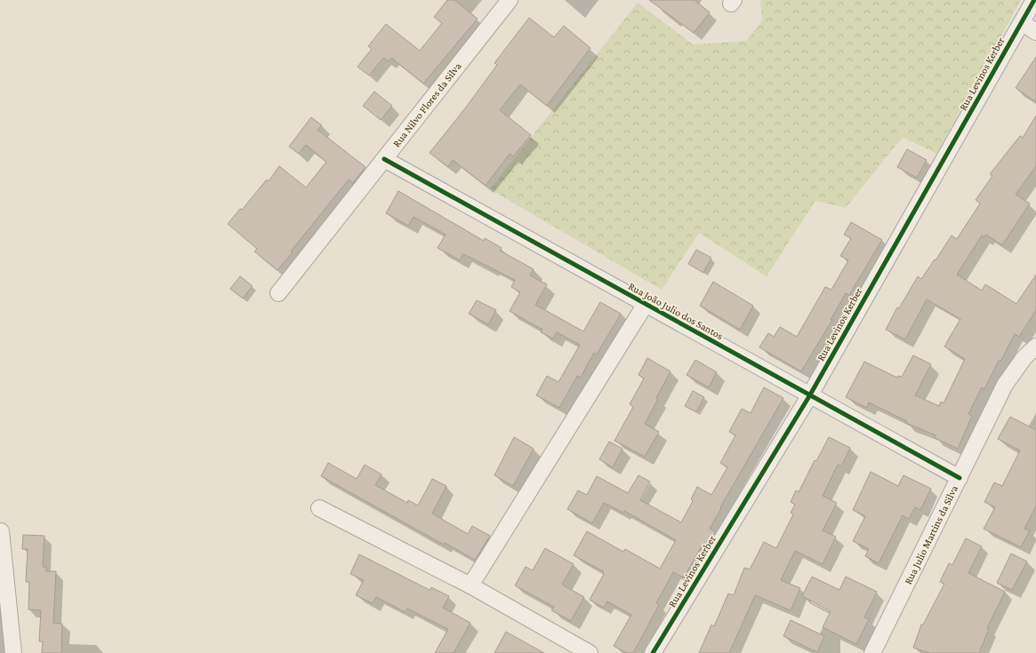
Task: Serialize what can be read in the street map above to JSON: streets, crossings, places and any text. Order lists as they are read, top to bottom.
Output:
{
  "streets": {
    "street": [
      "Rua Levinos Kerber",
      "Rua Nilvo Flores da Silva",
      "Rua João Julio dos Santos",
      "Rua Julio Martins da Silva"
    ]
  },
  "crossings": [
    ["Rua Levinos Kerber", "Rua João Julio dos Santos"],
    ["Rua Nilvo Flores da Silva", "Rua João Julio dos Santos"],
    ["Rua João Julio dos Santos", "Rua Julio Martins da Silva"]
  ]
}
